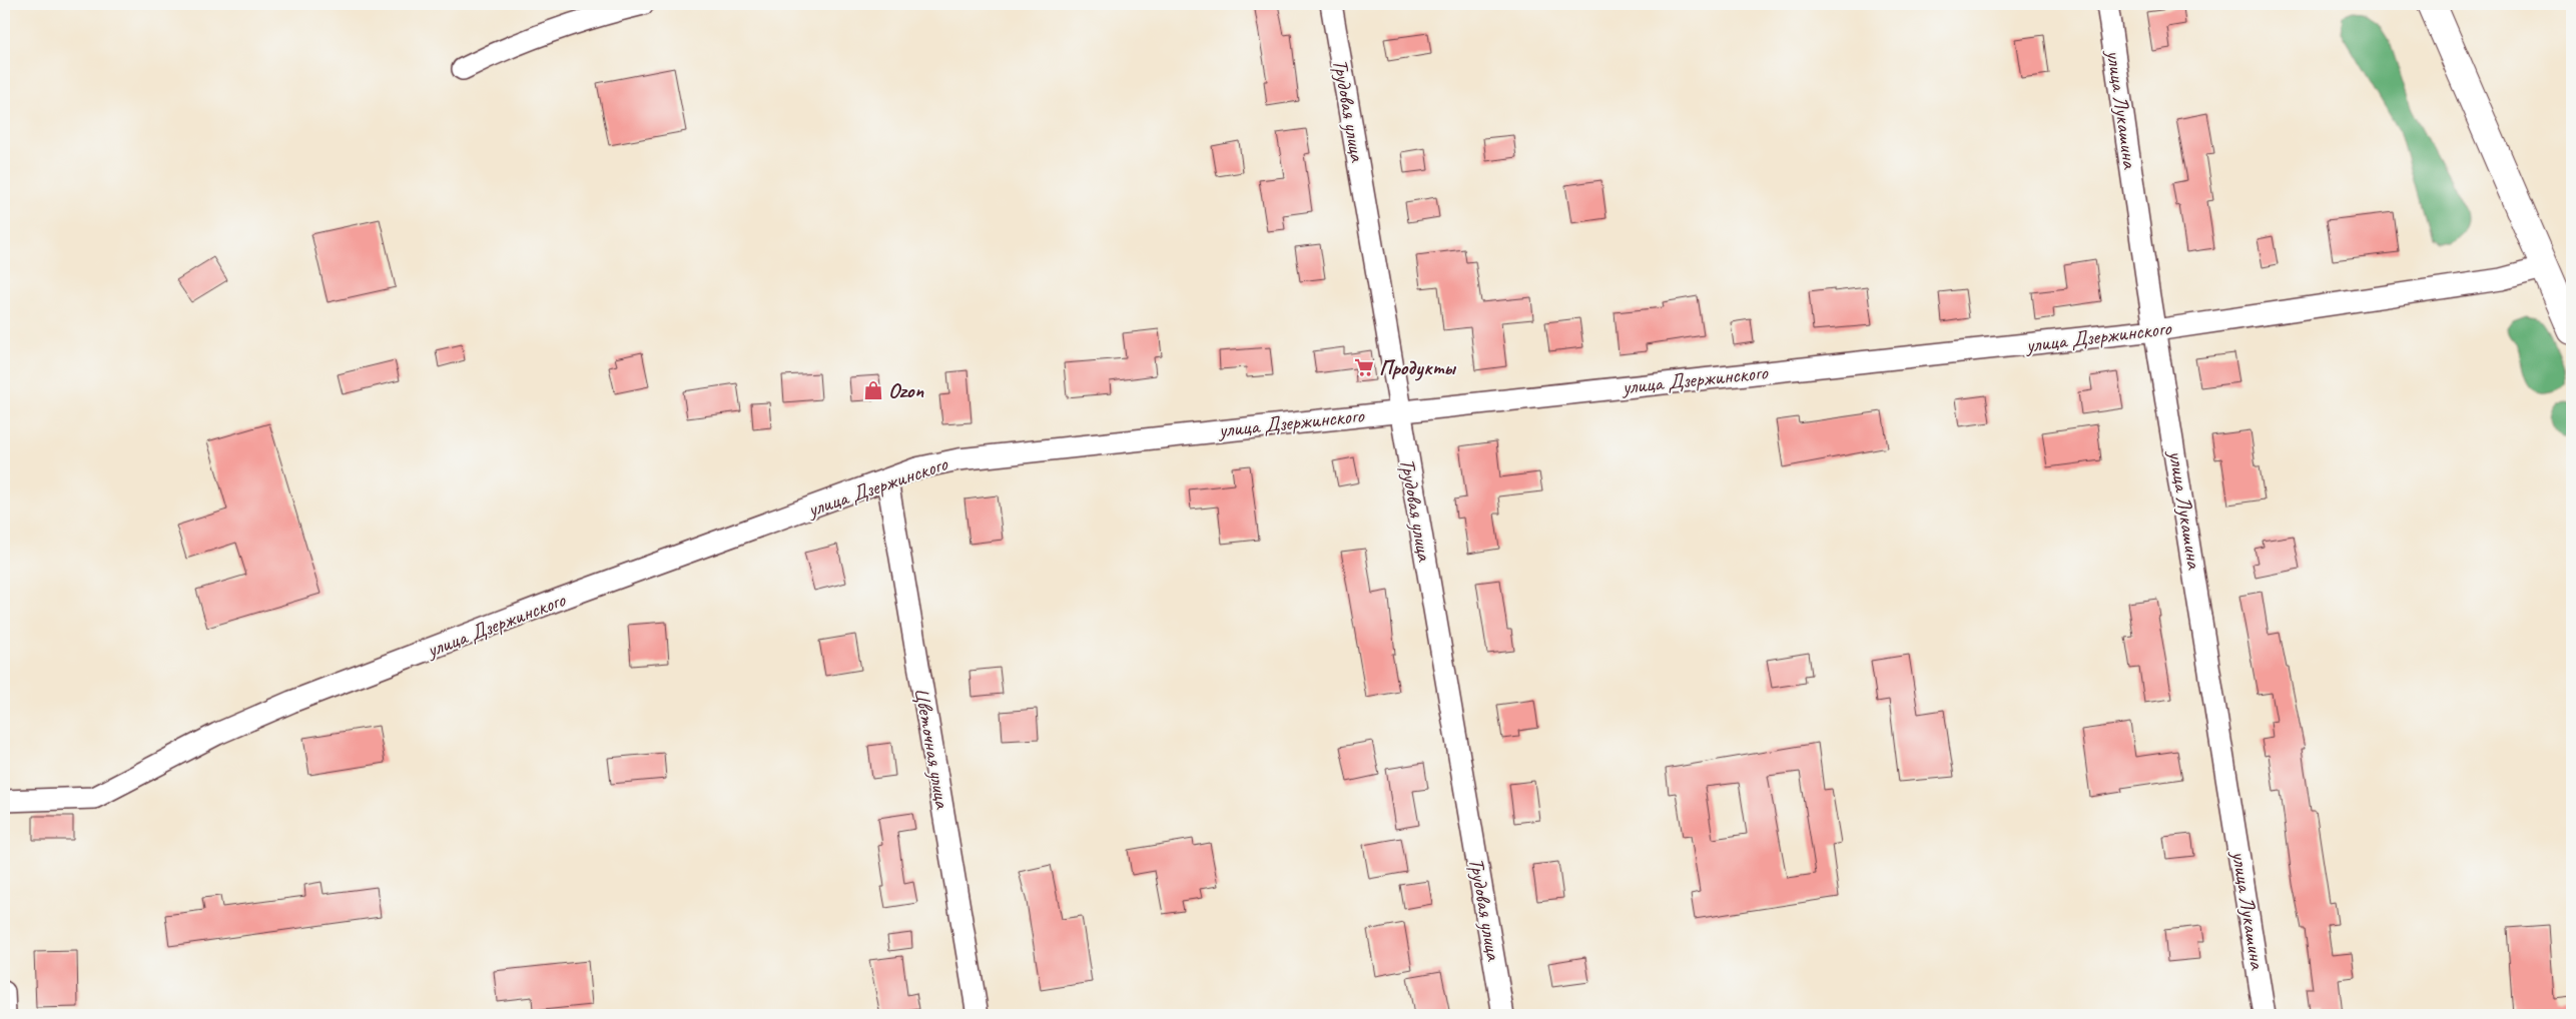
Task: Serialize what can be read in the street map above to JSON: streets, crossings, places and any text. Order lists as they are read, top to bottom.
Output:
{
  "streets": {
    "street": [
      "улица Лукашина",
      "Трудовая улица",
      "улица Дзержинского",
      "Цветочная улица"
    ]
  },
  "crossings": [
    ["улица Лукашина", "улица Дзержинского"],
    ["Трудовая улица", "улица Дзержинского"],
    ["улица Дзержинского", "Цветочная улица"]
  ],
  "places": {
    "supermarket": ["Продукты"],
    "shop": ["Ozon"]
  }
}
